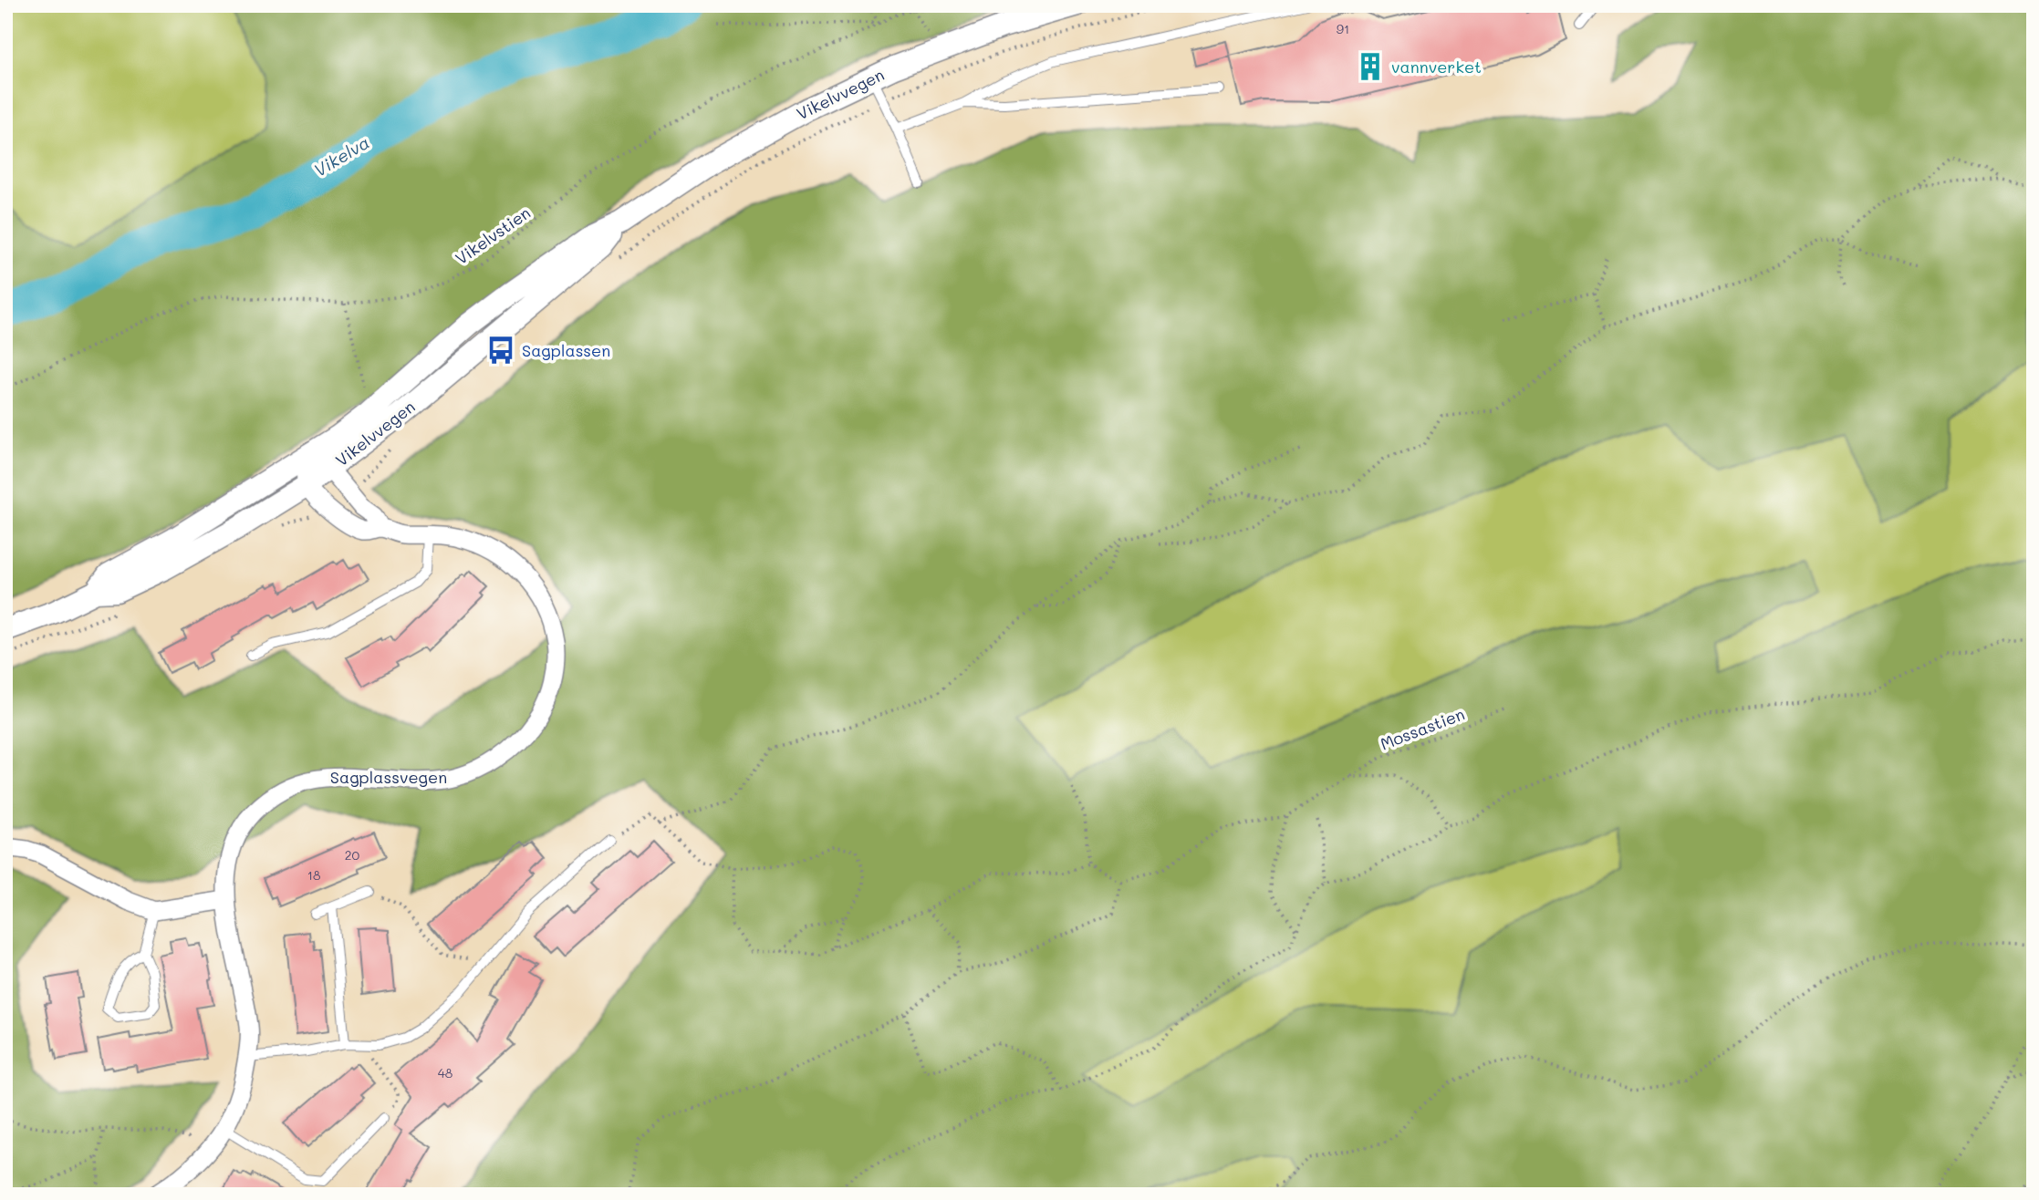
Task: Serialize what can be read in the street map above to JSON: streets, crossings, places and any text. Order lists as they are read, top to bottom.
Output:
{
  "streets": {
    "street": ["Vikelvvegen", "Sagplassvegen"],
    "path": ["Vikelvstien", "Mossastien"]
  },
  "crossings": [
    ["Vikelvvegen", "Sagplassvegen"]
  ],
  "water": ["Vikelva"],
  "places": {
    "building": ["vannverket"],
    "bus stop": ["Sagplassen"]
  },
  "house_numbers": [
    "91",
    "20",
    "18",
    "48"
  ]
}
